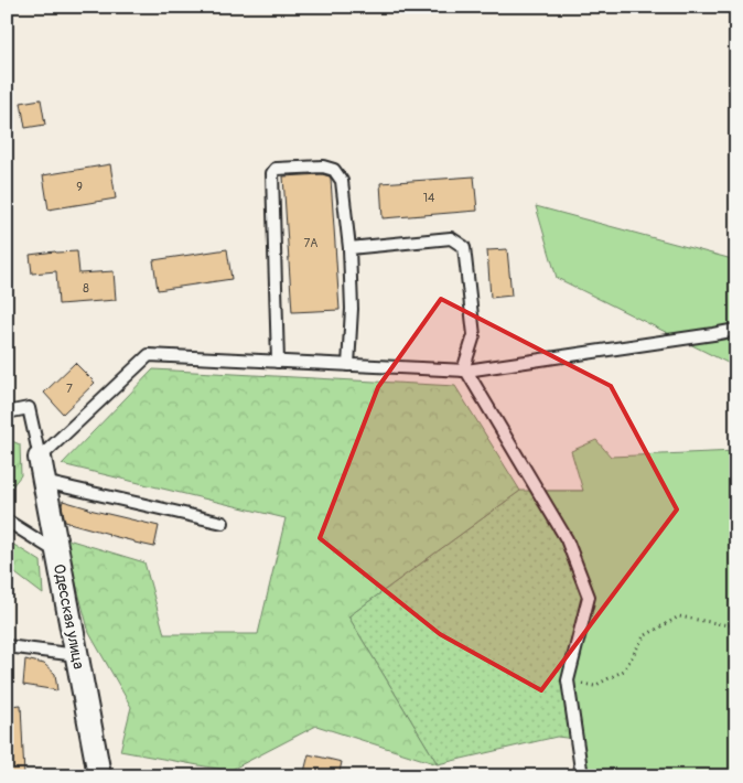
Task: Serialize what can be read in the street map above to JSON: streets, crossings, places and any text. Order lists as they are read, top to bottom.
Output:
{
  "streets": {
    "street": ["Одесская улица"]
  },
  "house_numbers": [
    "9",
    "14",
    "7А",
    "8",
    "7"
  ]
}
